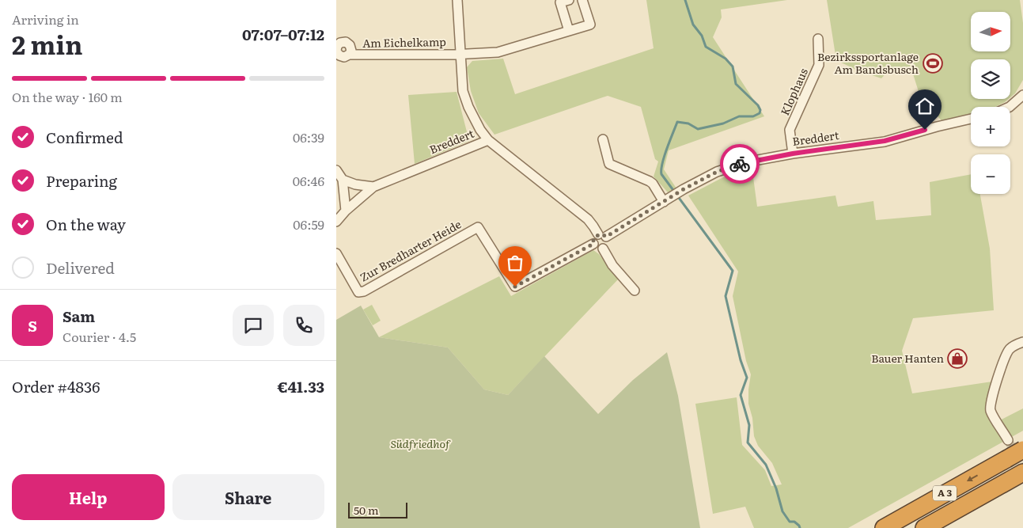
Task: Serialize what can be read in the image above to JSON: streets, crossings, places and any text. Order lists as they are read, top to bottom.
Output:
{
  "streets": {
    "highway": ["A 3"],
    "street": [
      "Am Eichelkamp",
      "Klophaus",
      "Breddert",
      "Zur Bredharter Heide"
    ]
  },
  "crossings": [
    ["Am Eichelkamp", "Breddert"],
    ["Klophaus", "Breddert"],
    ["Breddert", "Zur Bredharter Heide"]
  ],
  "parks": ["Südfriedhof"],
  "places": {
    "sports": ["Bezirkssportanlage Am Bandsbusch"],
    "shop": ["Bauer Hanten"]
  },
  "scale_bar": "50 m",
  "north": "right",
  "page": {
    "heading": ["2 min", "Arriving in", "07:07–07:12"],
    "panel": [
      "Sam",
      "Courier · 4.5",
      "Order #4836",
      "€41.33"
    ],
    "map_buttons": ["+", "−"],
    "bar": "On the way · 160 m",
    "list": [
      ["Confirmed", "06:39"],
      ["Preparing", "06:46"],
      ["On the way", "06:59"],
      "Delivered"
    ],
    "round": "S",
    "buttons": ["Help", "Share"],
    "scale": "50 m"
  }
}
